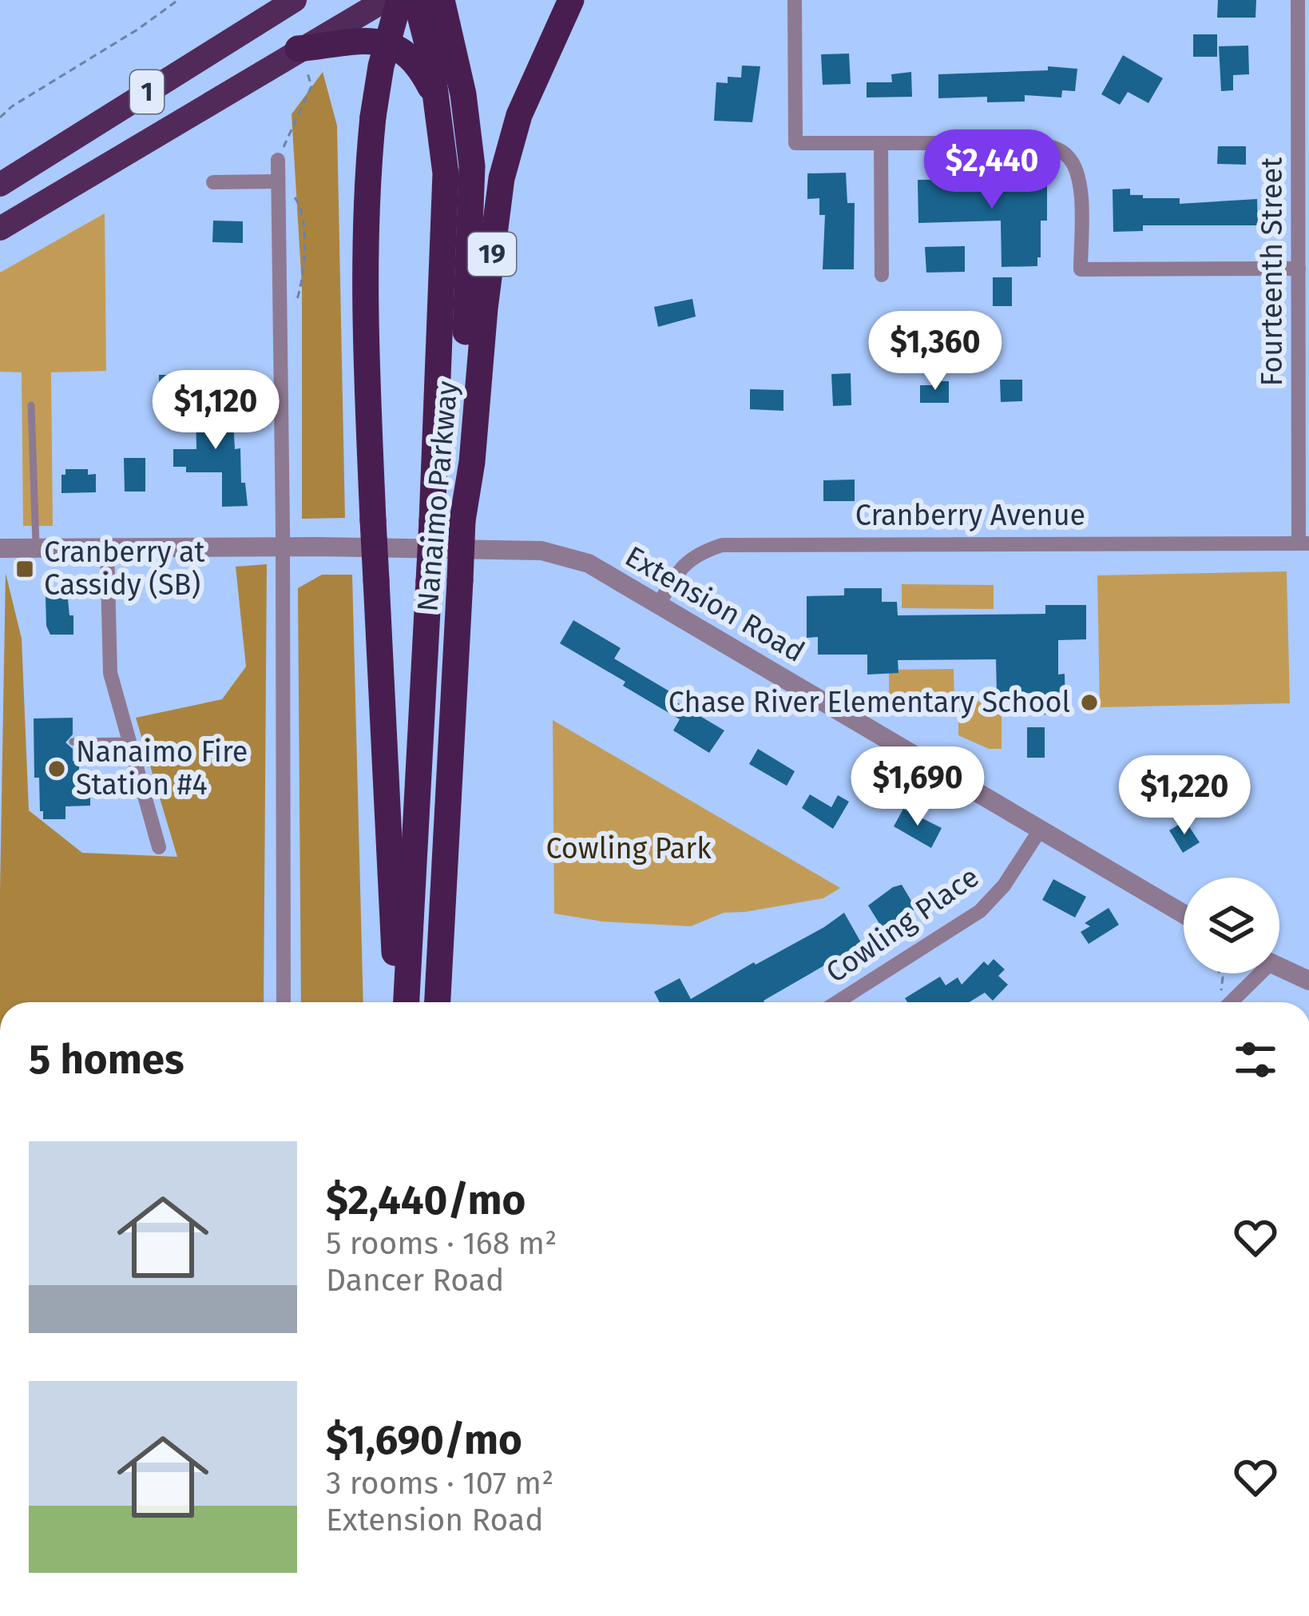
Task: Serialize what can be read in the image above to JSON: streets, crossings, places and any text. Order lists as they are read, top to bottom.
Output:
{
  "streets": {
    "highway": ["1", "19", "Nanaimo Parkway"],
    "street": [
      "Fourteenth Street",
      "Cranberry Avenue",
      "Extension Road",
      "Cowling Place"
    ]
  },
  "crossings": [
    ["Fourteenth Street", "Cranberry Avenue"],
    ["Cranberry Avenue", "Extension Road"],
    ["Extension Road", "Cowling Place"]
  ],
  "parks": ["Cowling Park"],
  "places": {
    "transit": ["Cranberry at Cassidy (SB)"],
    "other": ["Chase River Elementary School", "Nanaimo Fire Station #4"]
  },
  "page": {
    "price": [
      "$2,440",
      "$1,360",
      "$1,120",
      "$1,690",
      "$1,220"
    ],
    "heading": "5 homes",
    "list": [
      {
        "name": "$2,440/mo",
        "note": "5 rooms · 168 m² · Dancer Road"
      },
      {
        "name": "$1,690/mo",
        "note": "3 rooms · 107 m² · Extension Road"
      }
    ]
  }
}
